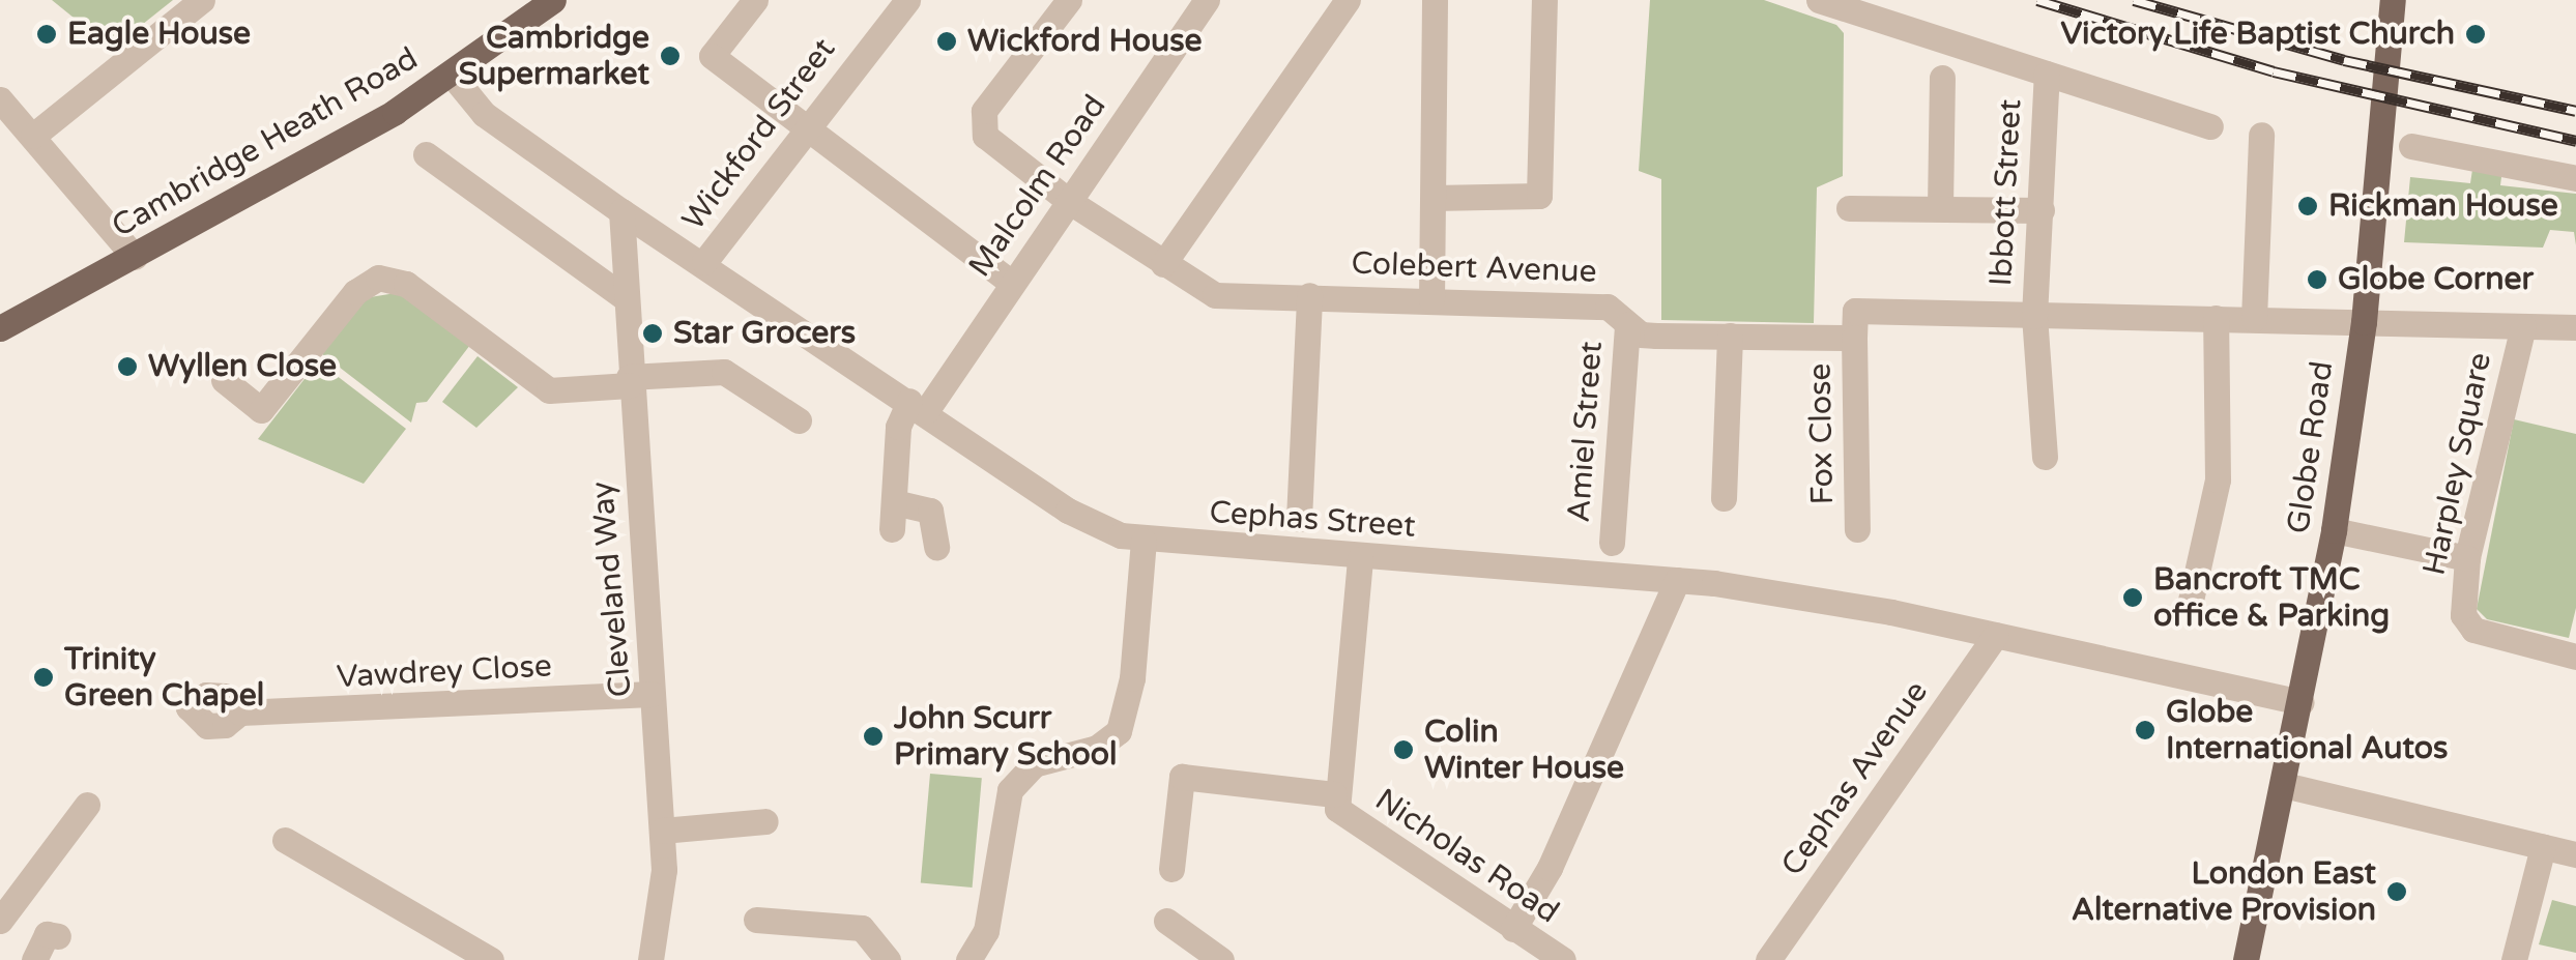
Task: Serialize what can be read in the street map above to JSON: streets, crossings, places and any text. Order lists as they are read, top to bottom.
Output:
{
  "streets": {
    "main road": ["Cambridge Heath Road", "Globe Road"],
    "street": [
      "Wickford Street",
      "Malcolm Road",
      "Ibbott Street",
      "Colebert Avenue",
      "Amiel Street",
      "Fox Close",
      "Harpley Square",
      "Cephas Street",
      "Cleveland Way",
      "Vawdrey Close",
      "Cephas Avenue",
      "Nicholas Road"
    ]
  },
  "crossings": [
    ["Wickford Street", "Cephas Street"],
    ["Cambridge Heath Road", "Cephas Street"],
    ["Malcolm Road", "Colebert Avenue"],
    ["Malcolm Road", "Cephas Street"],
    ["Colebert Avenue", "Amiel Street"],
    ["Colebert Avenue", "Fox Close"],
    ["Globe Road", "Cephas Street"],
    ["Cephas Street", "Cleveland Way"],
    ["Cephas Street", "Cephas Avenue"],
    ["Cephas Street", "Nicholas Road"],
    ["Cleveland Way", "Vawdrey Close"]
  ],
  "places": [
    "Eagle House",
    "Victory Life Baptist Church",
    "Wickford House",
    "Cambridge Supermarket",
    "Rickman House",
    "Globe Corner",
    "Star Grocers",
    "Wyllen Close",
    "Bancroft TMC office & Parking",
    "Trinity Green Chapel",
    "Globe International Autos",
    "John Scurr Primary School",
    "Colin Winter House",
    "London East Alternative Provision"
  ]
}
